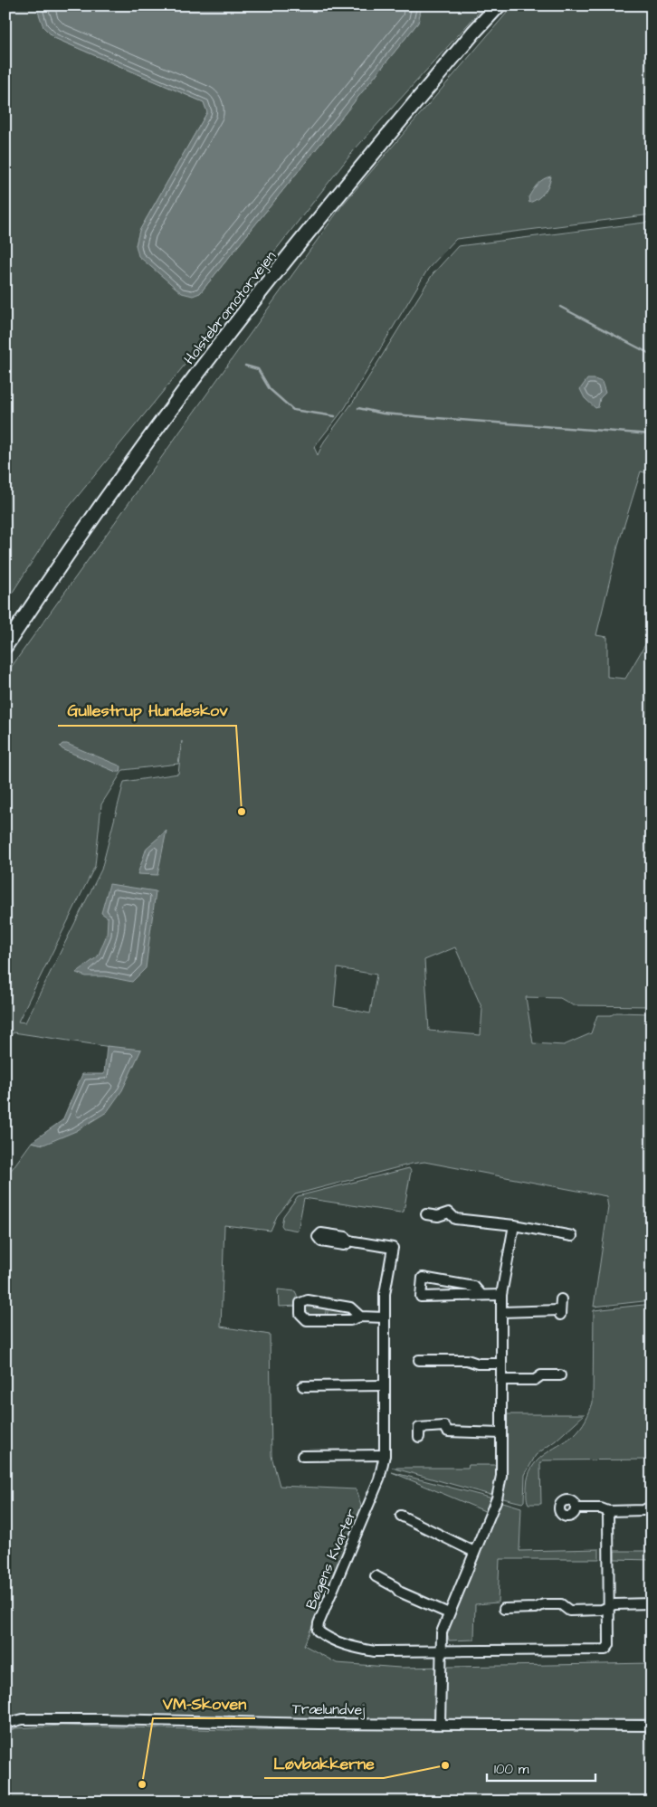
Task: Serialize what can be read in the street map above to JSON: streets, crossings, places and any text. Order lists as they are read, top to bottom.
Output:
{
  "streets": {
    "highway": ["Holstebromotorvejen"],
    "street": ["Bøgens Kvarter", "Trælundvej"]
  },
  "places": ["Gullestrup Hundeskov", "Løvbakkerne", "VM-Skoven"],
  "scale_bar": "100 m"
}
